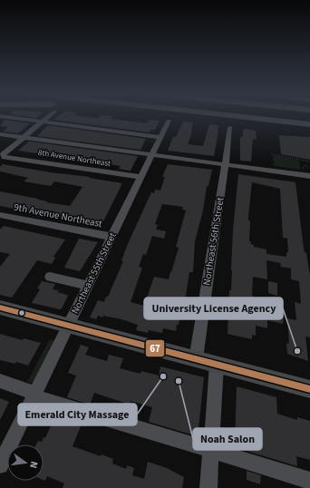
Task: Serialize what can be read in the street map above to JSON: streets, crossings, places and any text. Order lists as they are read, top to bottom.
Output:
{
  "streets": {
    "street": [
      "8th Avenue Northeast",
      "9th Avenue Northeast",
      "Northeast 56th Street",
      "Northeast 55th Street"
    ]
  },
  "crossings": [
    ["8th Avenue Northeast", "Northeast 55th Street"],
    ["9th Avenue Northeast", "Northeast 55th Street"]
  ],
  "places": ["University License Agency", "Emerald City Massage", "Noah Salon"],
  "lines": ["transit line 67"],
  "north": "right"
}
